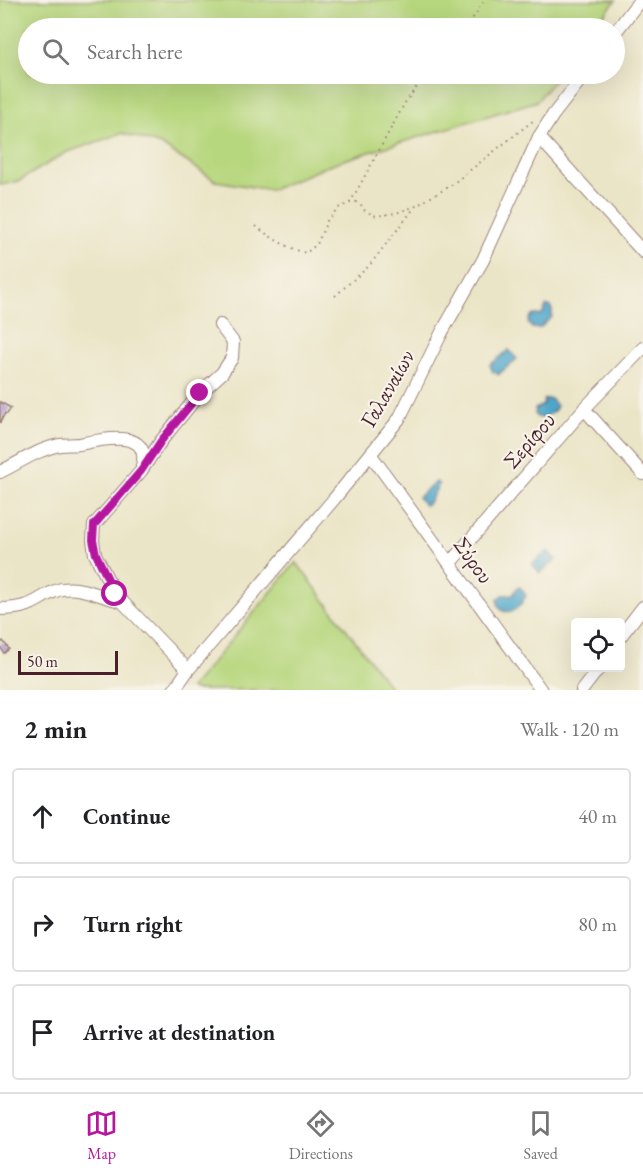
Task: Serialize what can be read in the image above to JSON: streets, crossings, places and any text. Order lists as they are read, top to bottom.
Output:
{
  "streets": {
    "street": ["Γαλαναίων", "Σερίφου", "Σύρου"]
  },
  "crossings": [
    ["Γαλαναίων", "Σύρου"],
    ["Σερίφου", "Σύρου"]
  ],
  "scale_bar": "50 m",
  "page": {
    "search": "Search here",
    "scale": "50 m",
    "heading": ["2 min", "Walk · 120 m"],
    "list": [
      ["Continue", "40 m"],
      ["Turn right", "80 m"],
      "Arrive at destination"
    ],
    "nav": ["Map", "Directions", "Saved"]
  }
}
